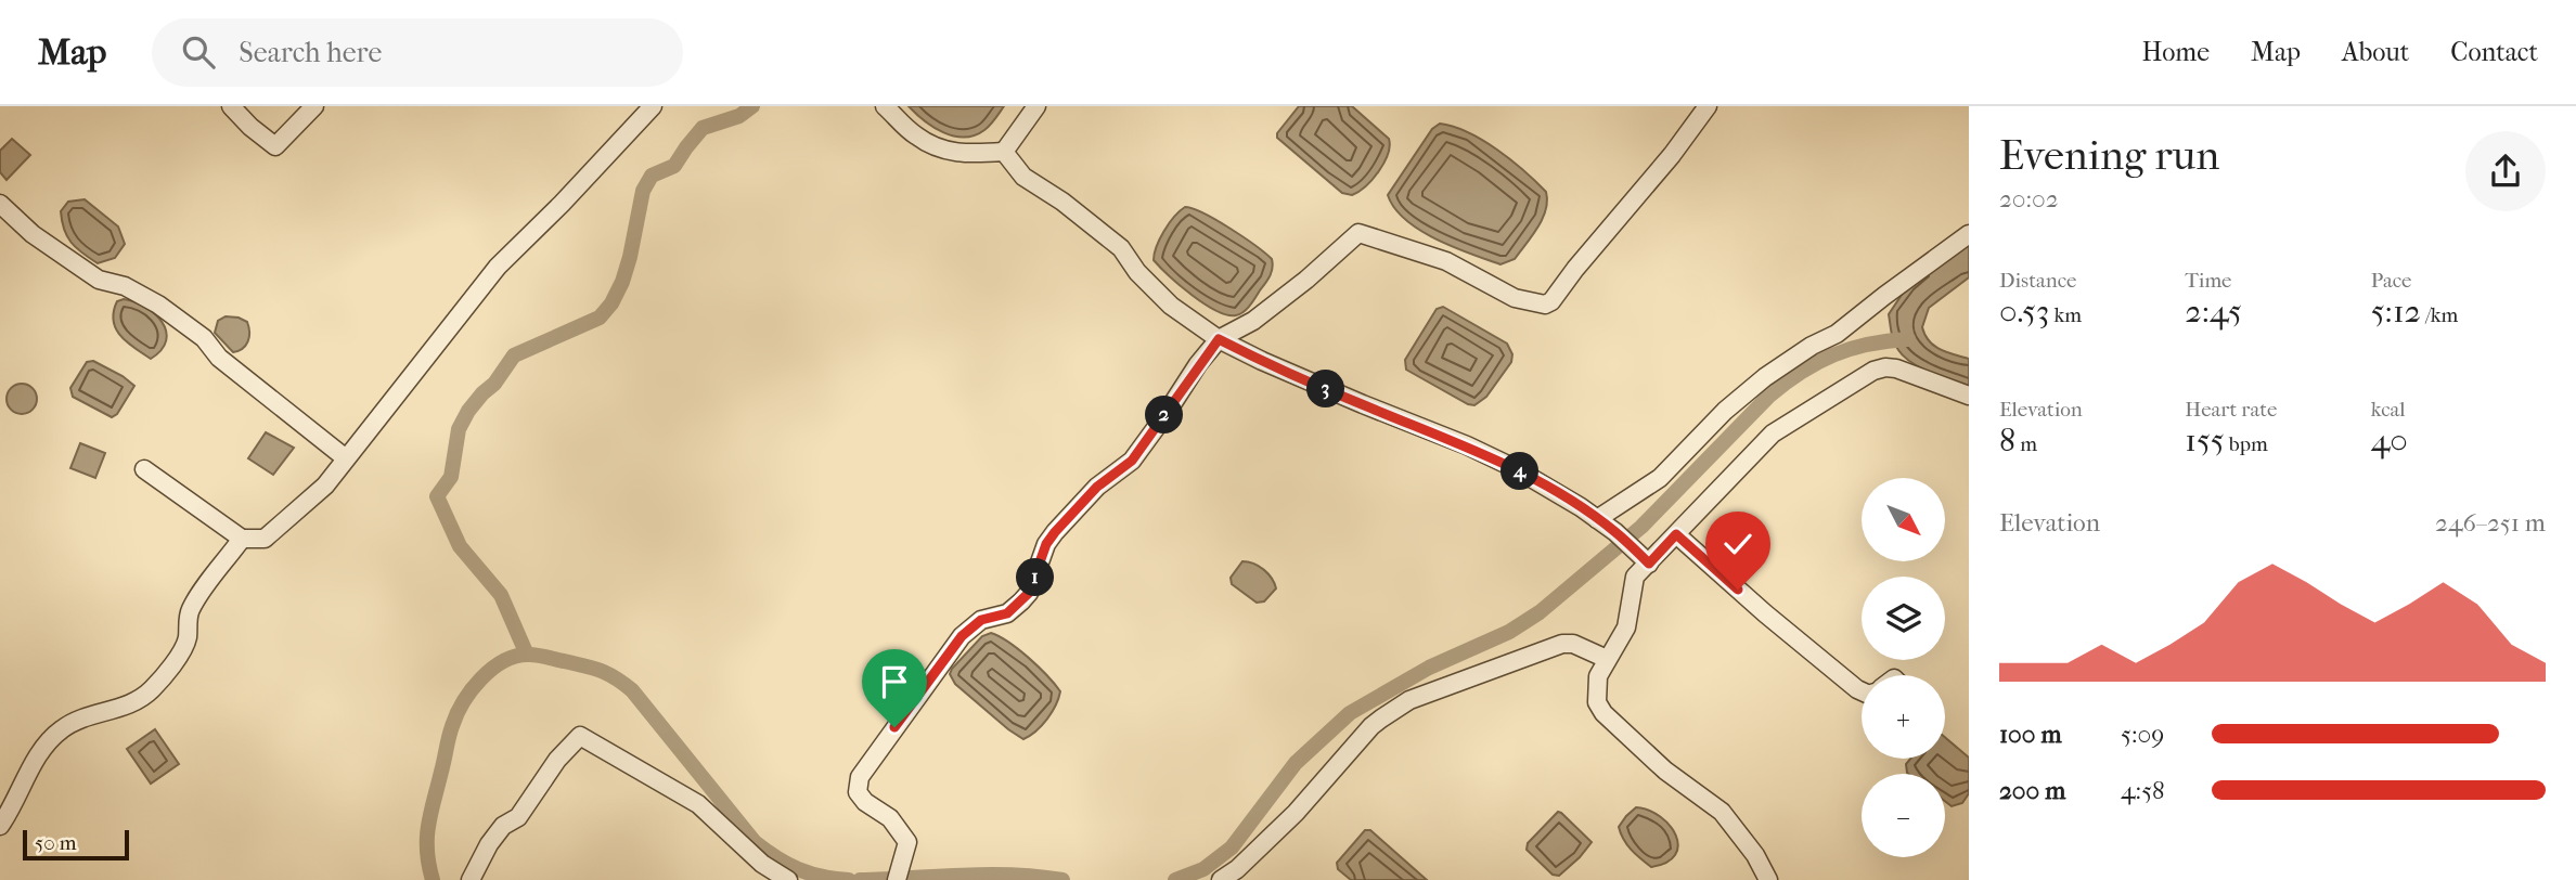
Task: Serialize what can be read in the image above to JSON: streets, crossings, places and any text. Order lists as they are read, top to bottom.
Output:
{
  "scale_bar": "50 m",
  "north": "bottom right",
  "page": {
    "header": "Map",
    "search": "Search here",
    "nav": [
      "Home",
      "Map",
      "About",
      "Contact"
    ],
    "heading": ["Evening run", "20:02"],
    "stats": [
      ["Distance", "0.53 km"],
      ["Time", "2:45"],
      ["Pace", "5:12 /km"],
      ["Elevation", "8 m"],
      ["Heart rate", "155 bpm"],
      ["kcal", "40"]
    ],
    "pins": [
      "3",
      "2",
      "4",
      "1"
    ],
    "map_buttons": ["+", "−"],
    "chart": ["Elevation", "246–251 m"],
    "list": [
      {
        "name": "100 m",
        "note": "5:09"
      },
      {
        "name": "200 m",
        "note": "4:58"
      }
    ],
    "scale": "50 m"
  }
}
